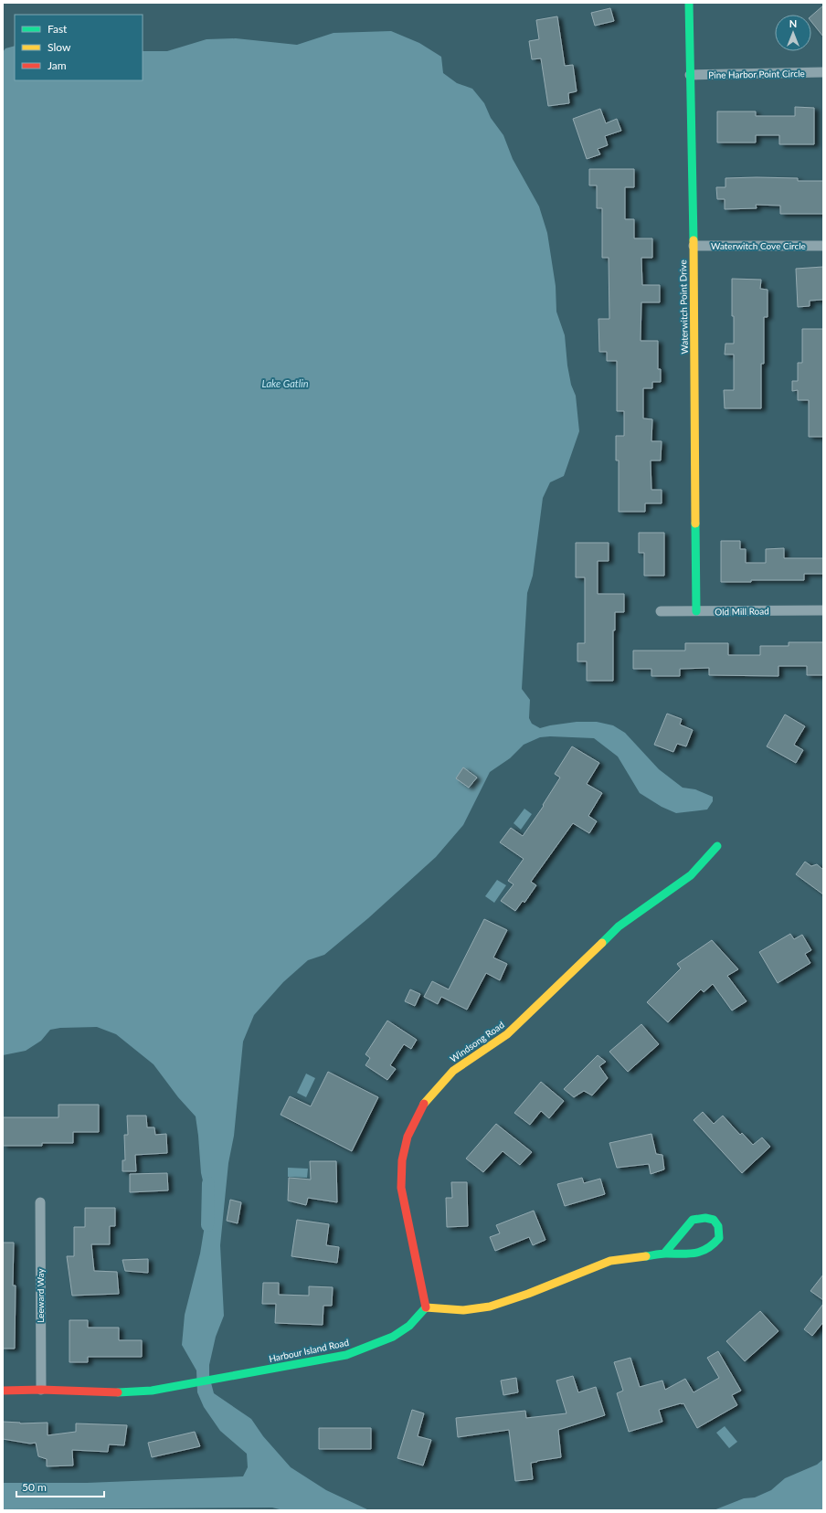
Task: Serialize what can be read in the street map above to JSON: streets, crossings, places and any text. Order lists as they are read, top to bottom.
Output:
{
  "streets": {
    "street": [
      "Pine Harbor Point Circle",
      "Waterwitch Cove Circle",
      "Waterwitch Point Drive",
      "Old Mill Road",
      "Windsong Road",
      "Leeward Way",
      "Harbour Island Road"
    ]
  },
  "crossings": [
    ["Pine Harbor Point Circle", "Waterwitch Point Drive"],
    ["Waterwitch Cove Circle", "Waterwitch Point Drive"],
    ["Waterwitch Point Drive", "Old Mill Road"],
    ["Windsong Road", "Harbour Island Road"],
    ["Leeward Way", "Harbour Island Road"]
  ],
  "water": ["Lake Gatlin"],
  "legend": ["Fast", "Slow", "Jam"],
  "scale_bar": "50 m",
  "north": "top"
}
